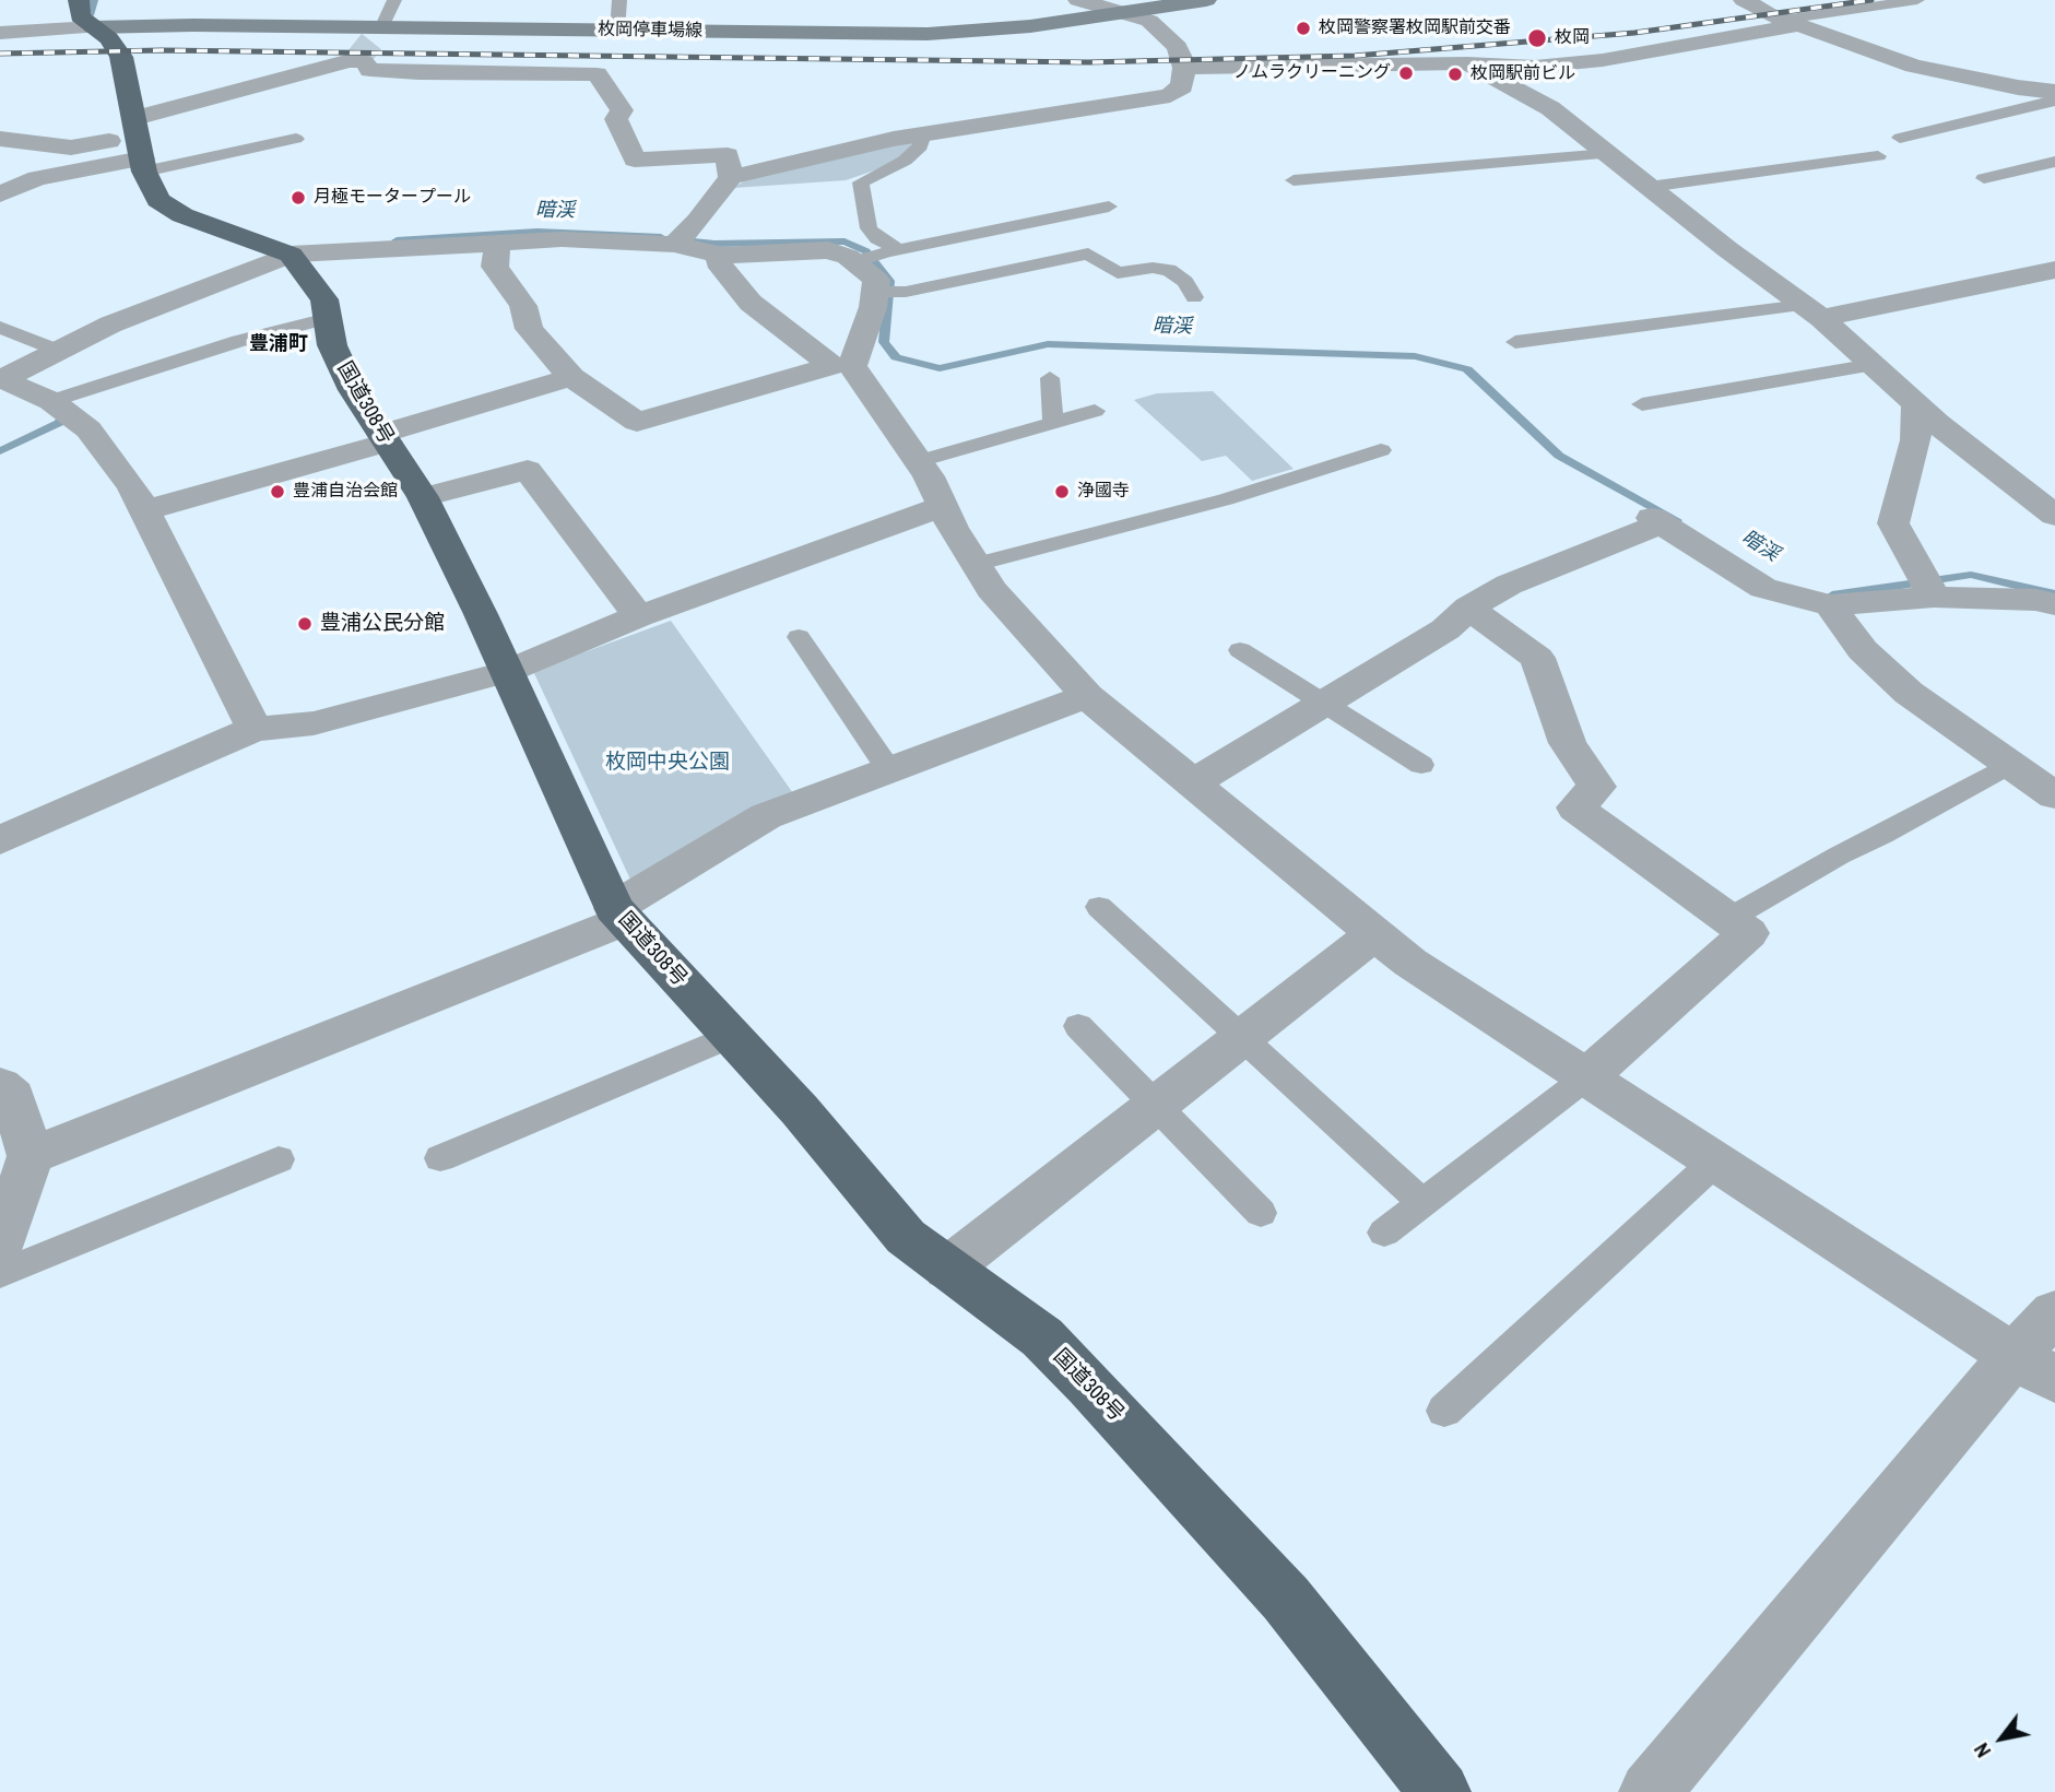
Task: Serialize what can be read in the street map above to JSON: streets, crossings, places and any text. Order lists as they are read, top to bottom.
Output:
{
  "streets": {
    "highway": ["国道308号"],
    "main road": ["枚岡停車場線"]
  },
  "districts": ["豊浦町"],
  "water": ["暗渓"],
  "parks": ["枚岡中央公園"],
  "places": [
    "枚岡警察署枚岡駅前交番",
    "枚岡",
    "ノムラクリーニング",
    "枚岡駅前ビル",
    "月極モータープール",
    "豊浦自治会館",
    "浄國寺",
    "豊浦公民分館"
  ],
  "north": "bottom left"
}
